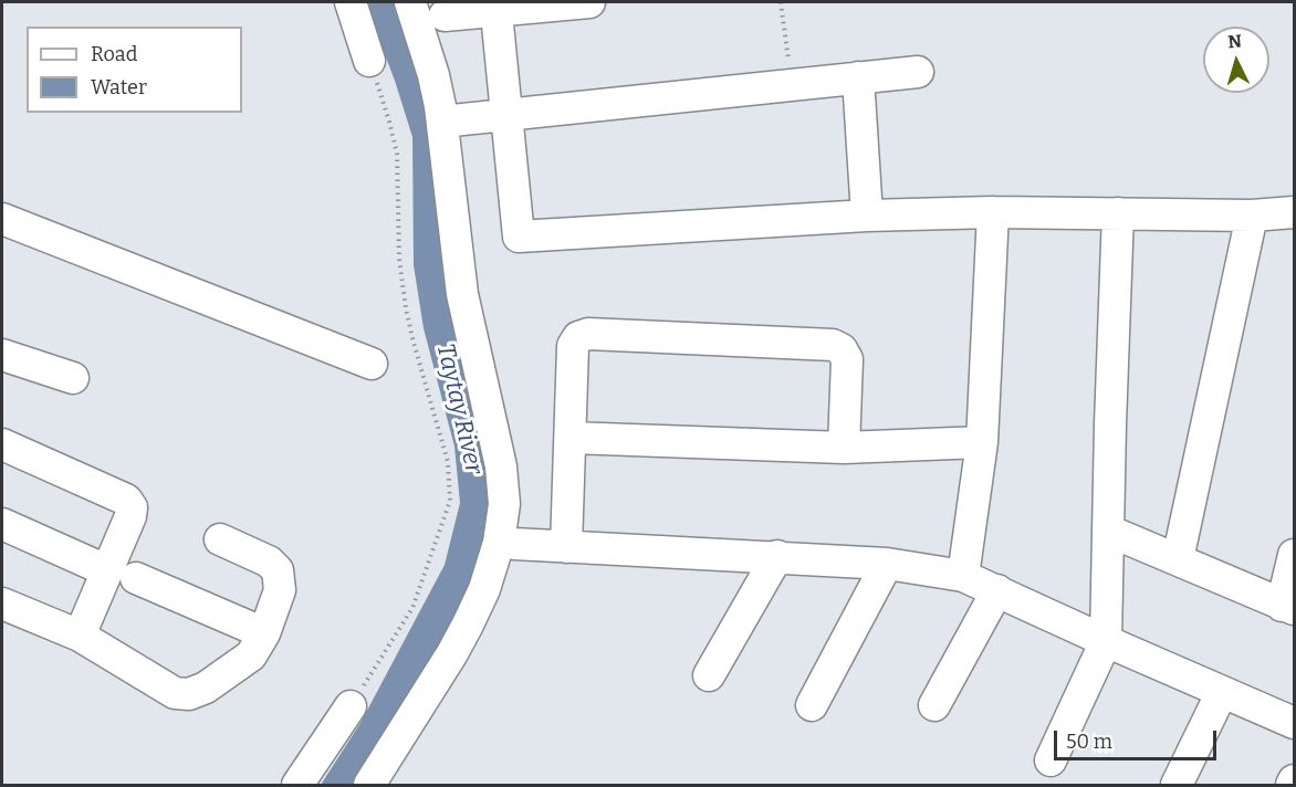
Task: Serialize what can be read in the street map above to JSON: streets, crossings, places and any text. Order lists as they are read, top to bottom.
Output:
{
  "water": ["Taytay River"],
  "legend": ["Road", "Water"],
  "scale_bar": "50 m",
  "north": "top"
}
